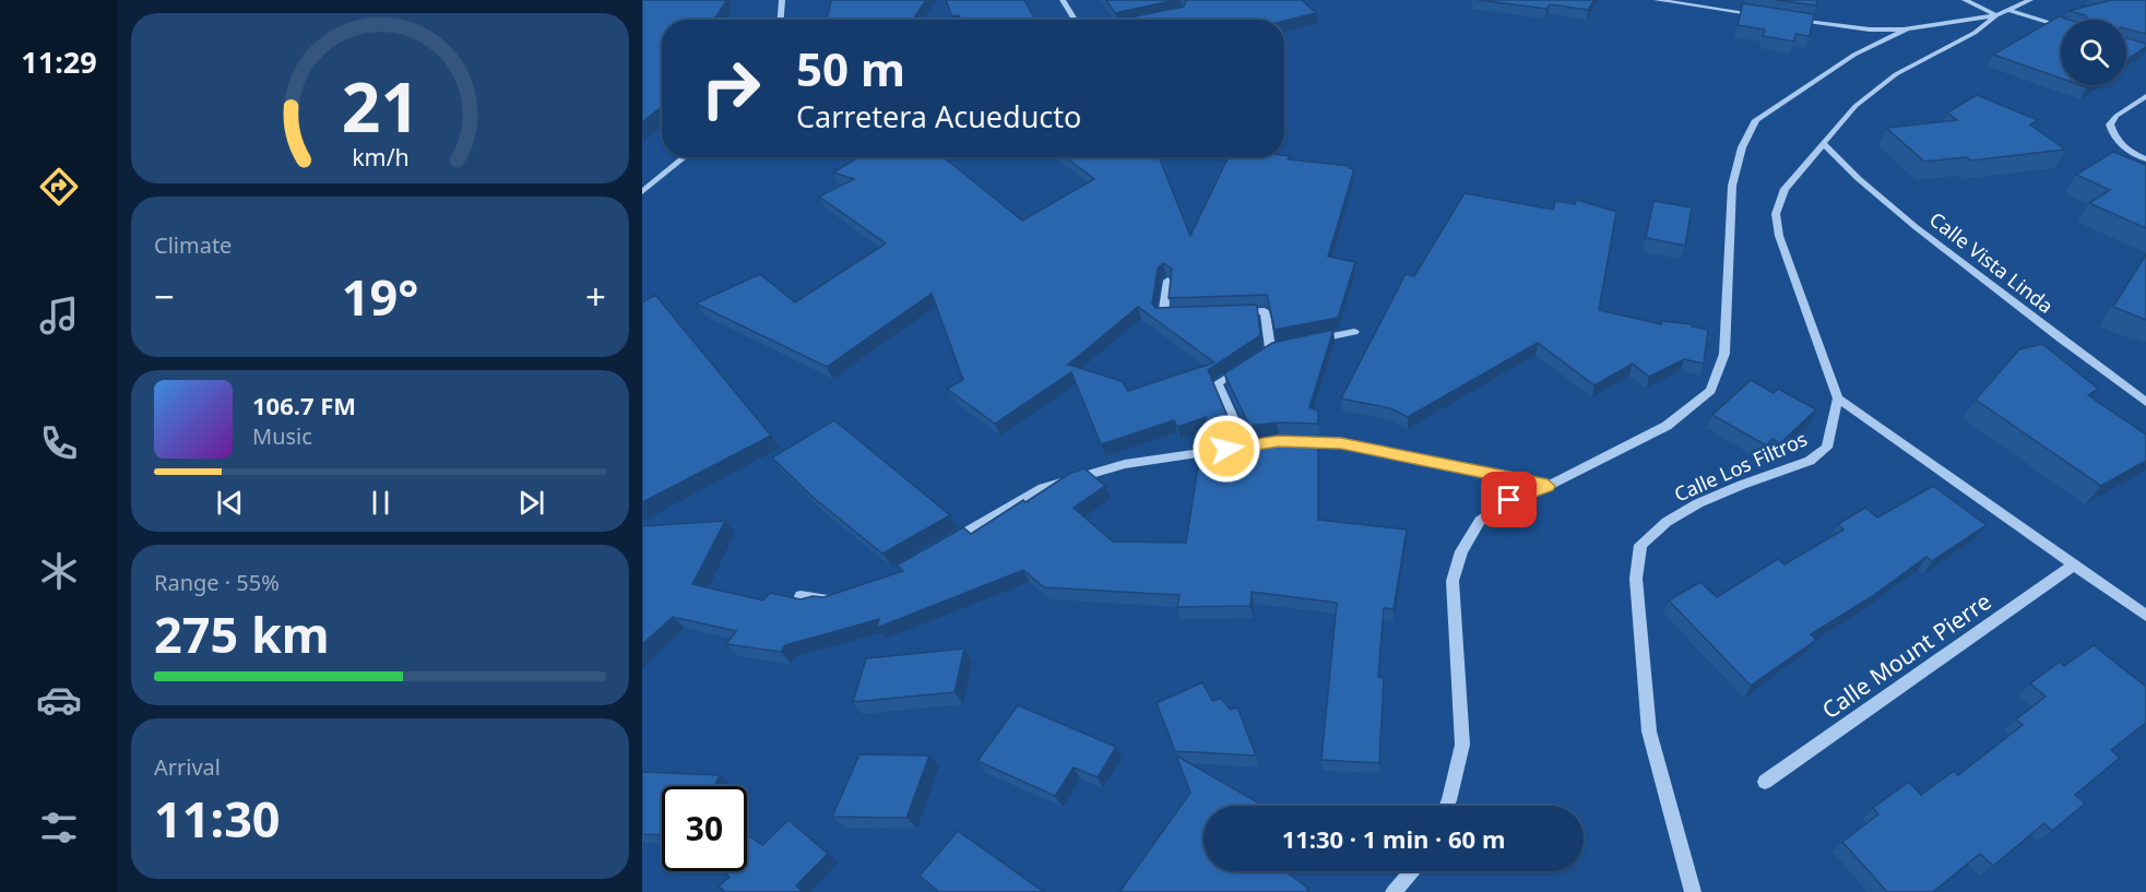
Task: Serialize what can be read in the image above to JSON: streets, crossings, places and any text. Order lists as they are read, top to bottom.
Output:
{
  "streets": {
    "street": ["Calle Vista Linda", "Calle Los Filtros", "Calle Mount Pierre"]
  },
  "page": {
    "tabs": "11:29",
    "turn": ["50 m", "Carretera Acueducto"],
    "tile": [
      "Climate",
      ["Range · 55%", "275 km"],
      ["Arrival", "11:30"]
    ],
    "heat": ["−", "19°", "+"],
    "song": ["106.7 FM", "Music"],
    "limit": "30",
    "trip": "11:30 · 1 min · 60 m",
    "gauge": ["21", "km/h"]
  }
}
